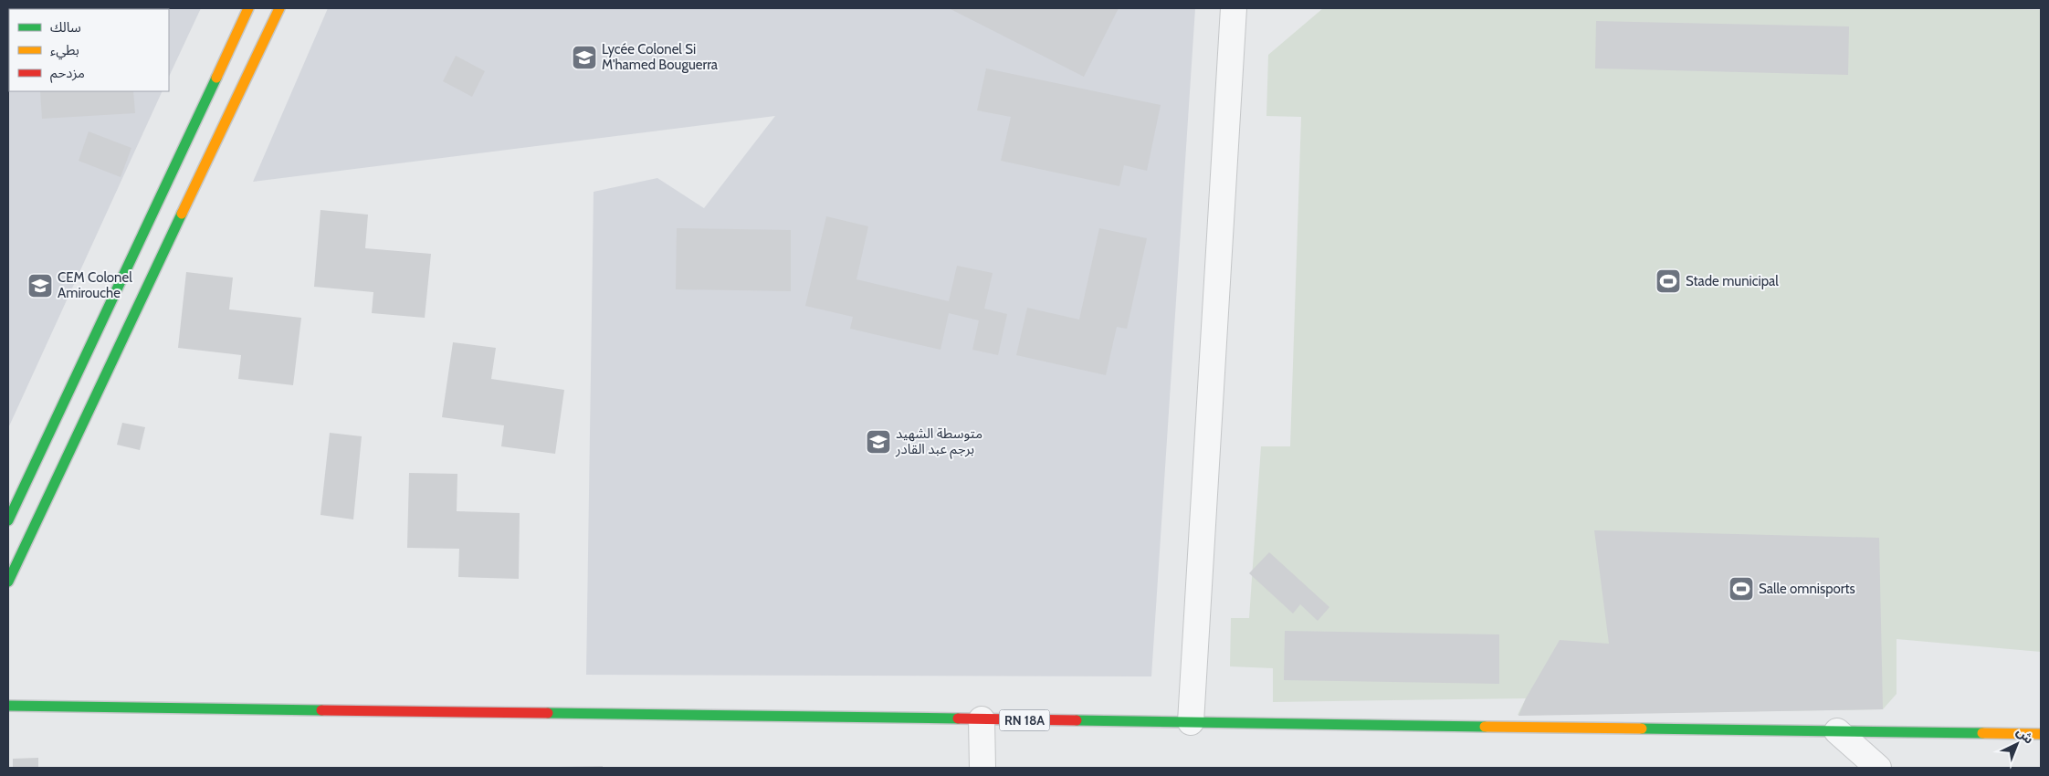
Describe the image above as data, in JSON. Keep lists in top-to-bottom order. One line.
{"streets":{"main road":["RN 18A"]},"places":{"school or university":["Lycée Colonel Si M'hamed Bouguerra","CEM Colonel Amirouche","متوسطة الشهيد برجم عبد القادر"],"sports":["Stade municipal","Salle omnisports"]},"legend":["سالك","بطيء","مزدحم"],"north":"top right"}
